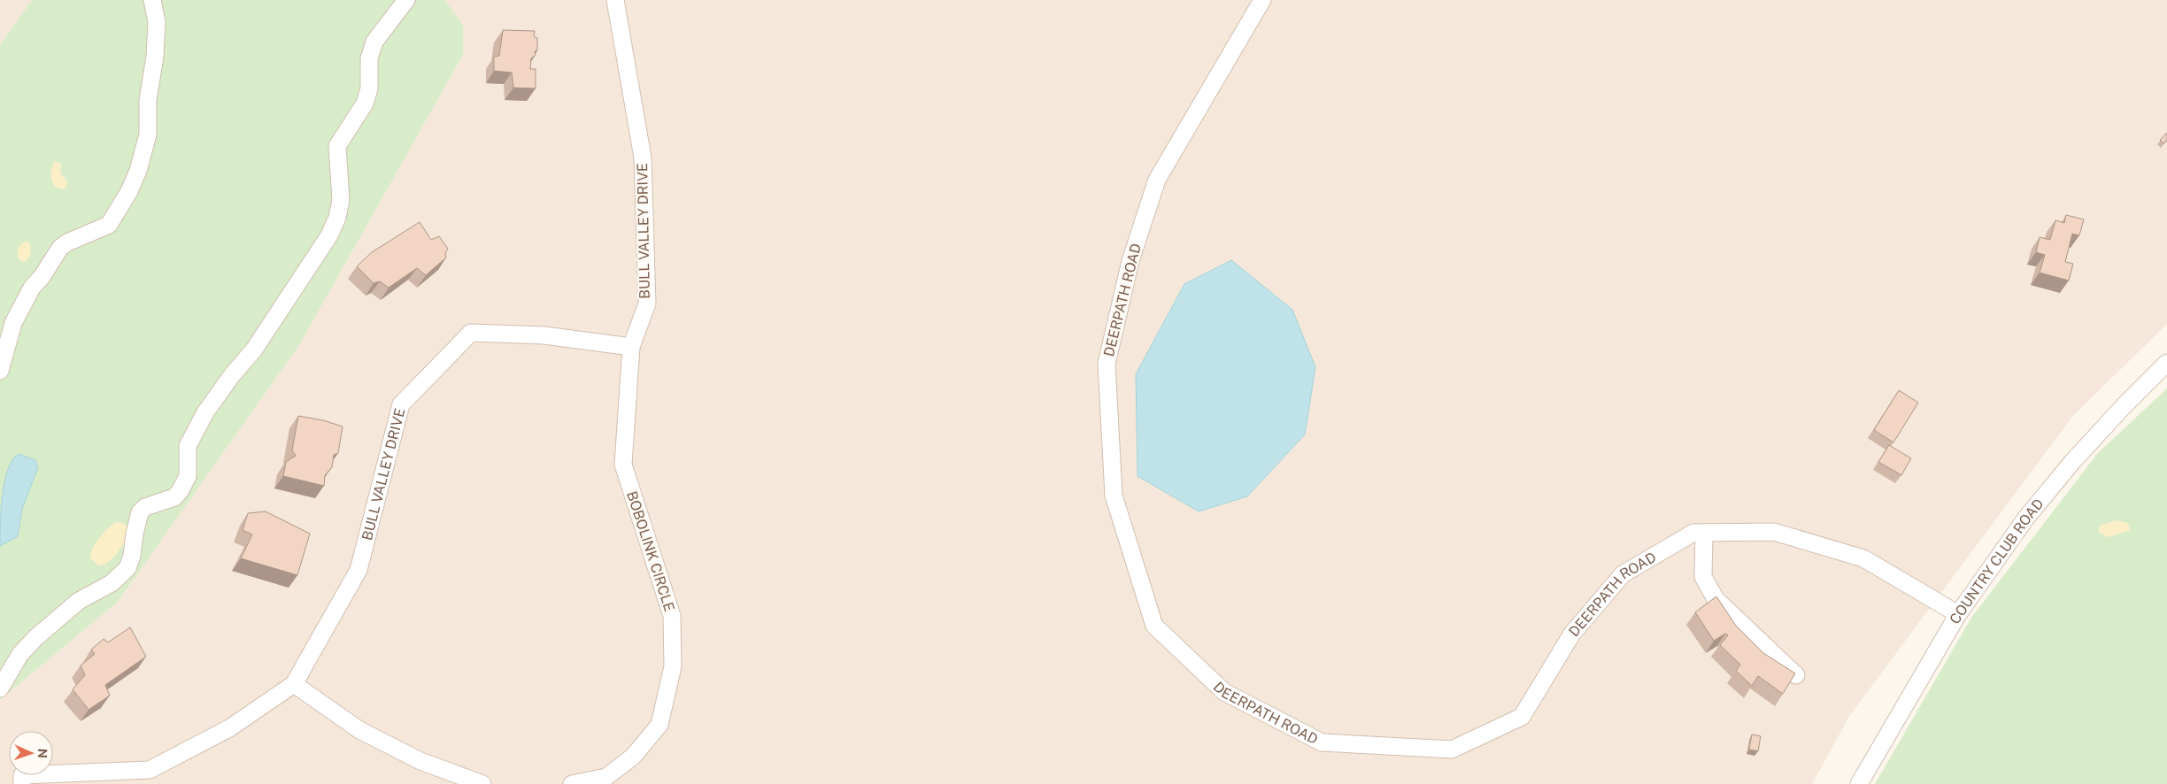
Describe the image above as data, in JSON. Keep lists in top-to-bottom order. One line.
{"streets":{"street":["BULL VALLEY DRIVE","DEERPATH ROAD","BOBOLINK CIRCLE","COUNTRY CLUB ROAD"]},"crossings":[["BULL VALLEY DRIVE","BOBOLINK CIRCLE"],["DEERPATH ROAD","COUNTRY CLUB ROAD"]],"north":"right"}
